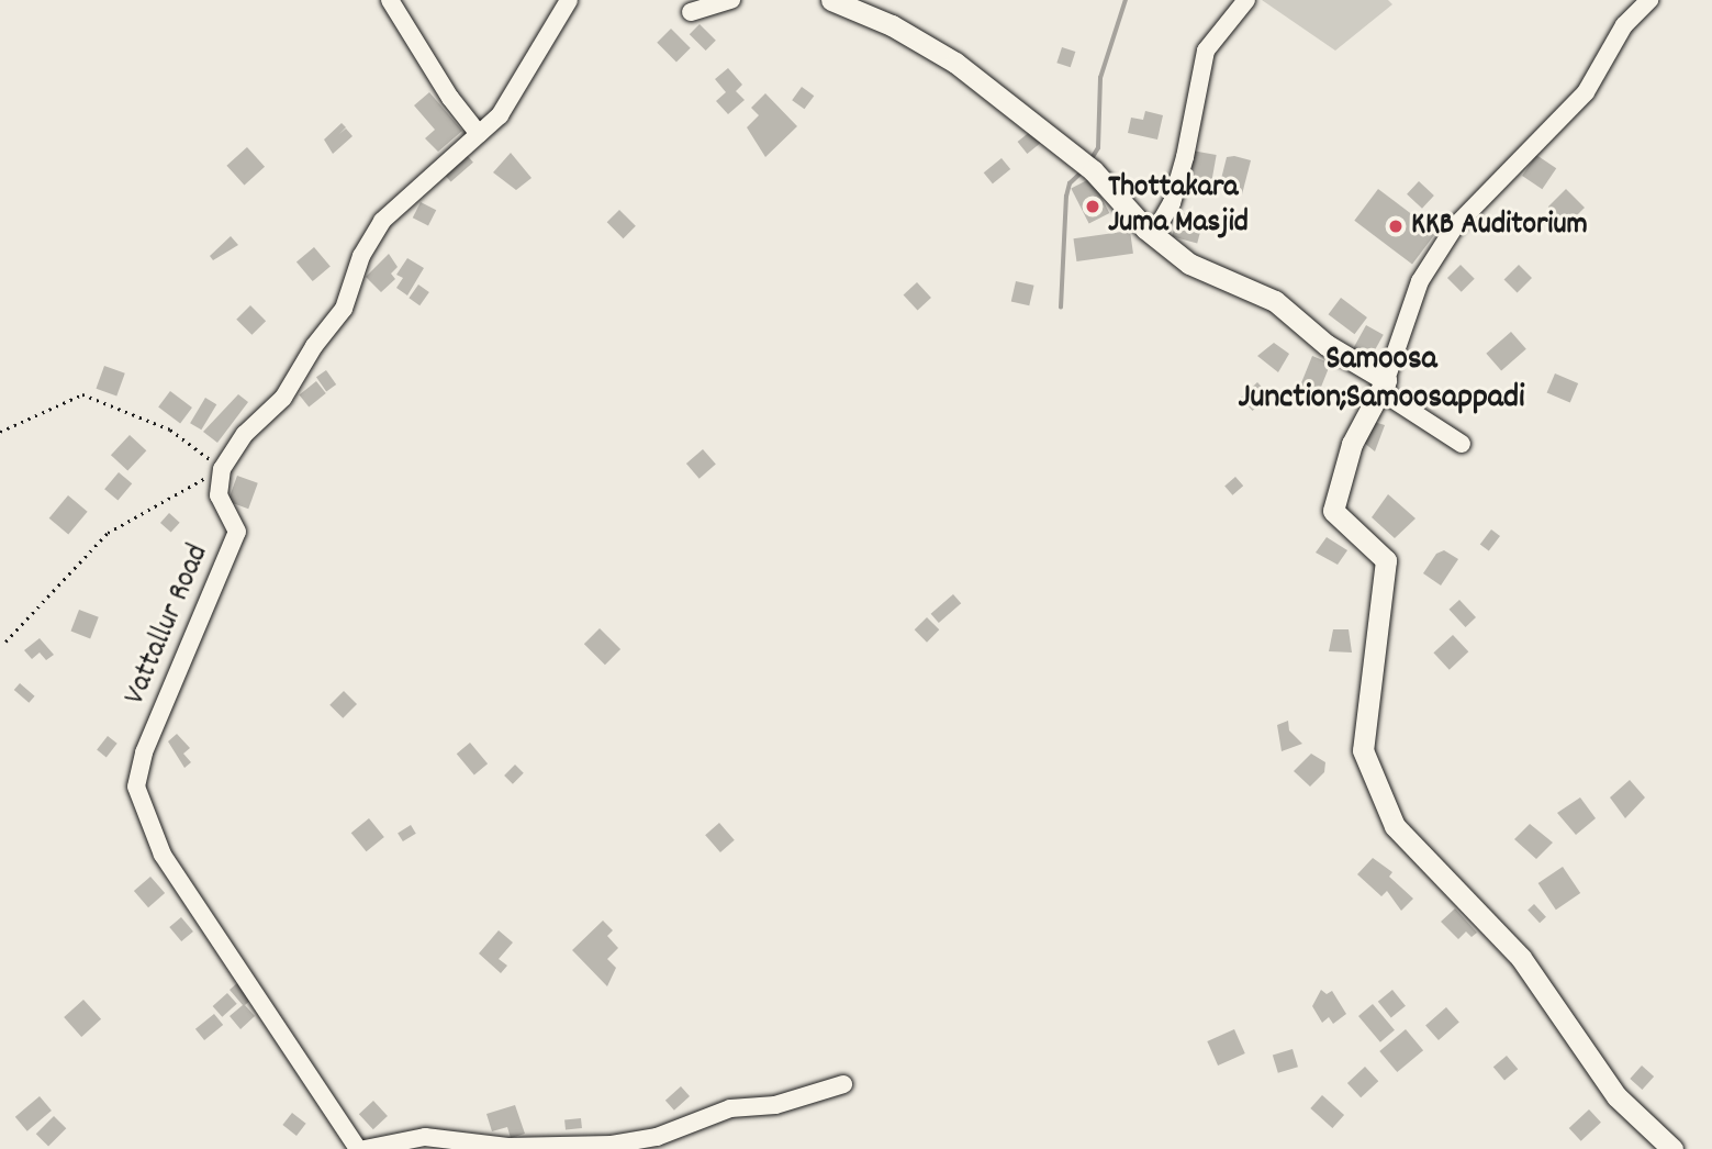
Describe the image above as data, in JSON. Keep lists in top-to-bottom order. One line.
{"streets":{"street":["Vattallur Road"]},"districts":["Samoosa Junction;Samoosappadi"],"places":["Thottakara Juma Masjid","KKB Auditorium"]}
